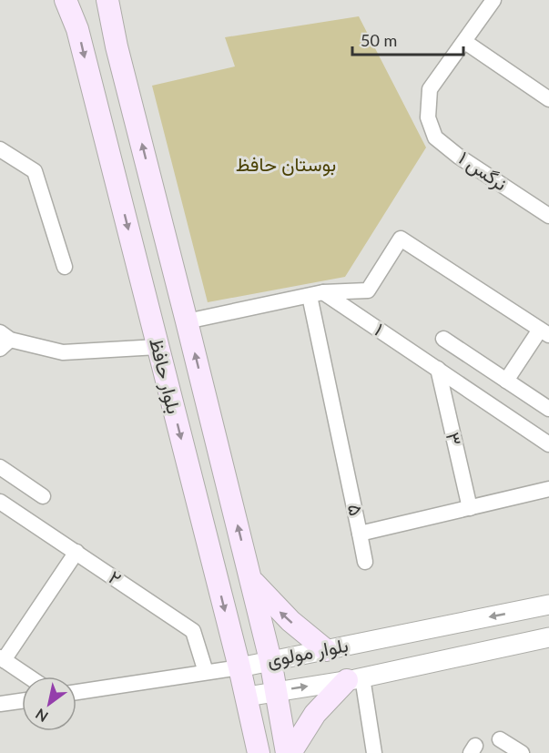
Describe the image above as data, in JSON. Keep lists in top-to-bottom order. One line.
{"streets":{"main road":["بلوار حافظ"],"street":["نرگس ۱","۱","۳","۵","۲","بلوار مولوی"]},"crossings":[["۱","۳"],["۱","۵"],["بلوار حافظ","بلوار مولوی"],["۳","۵"],["۲","بلوار مولوی"]],"parks":["بوستان حافظ"],"scale_bar":"50 m","north":"bottom left"}
